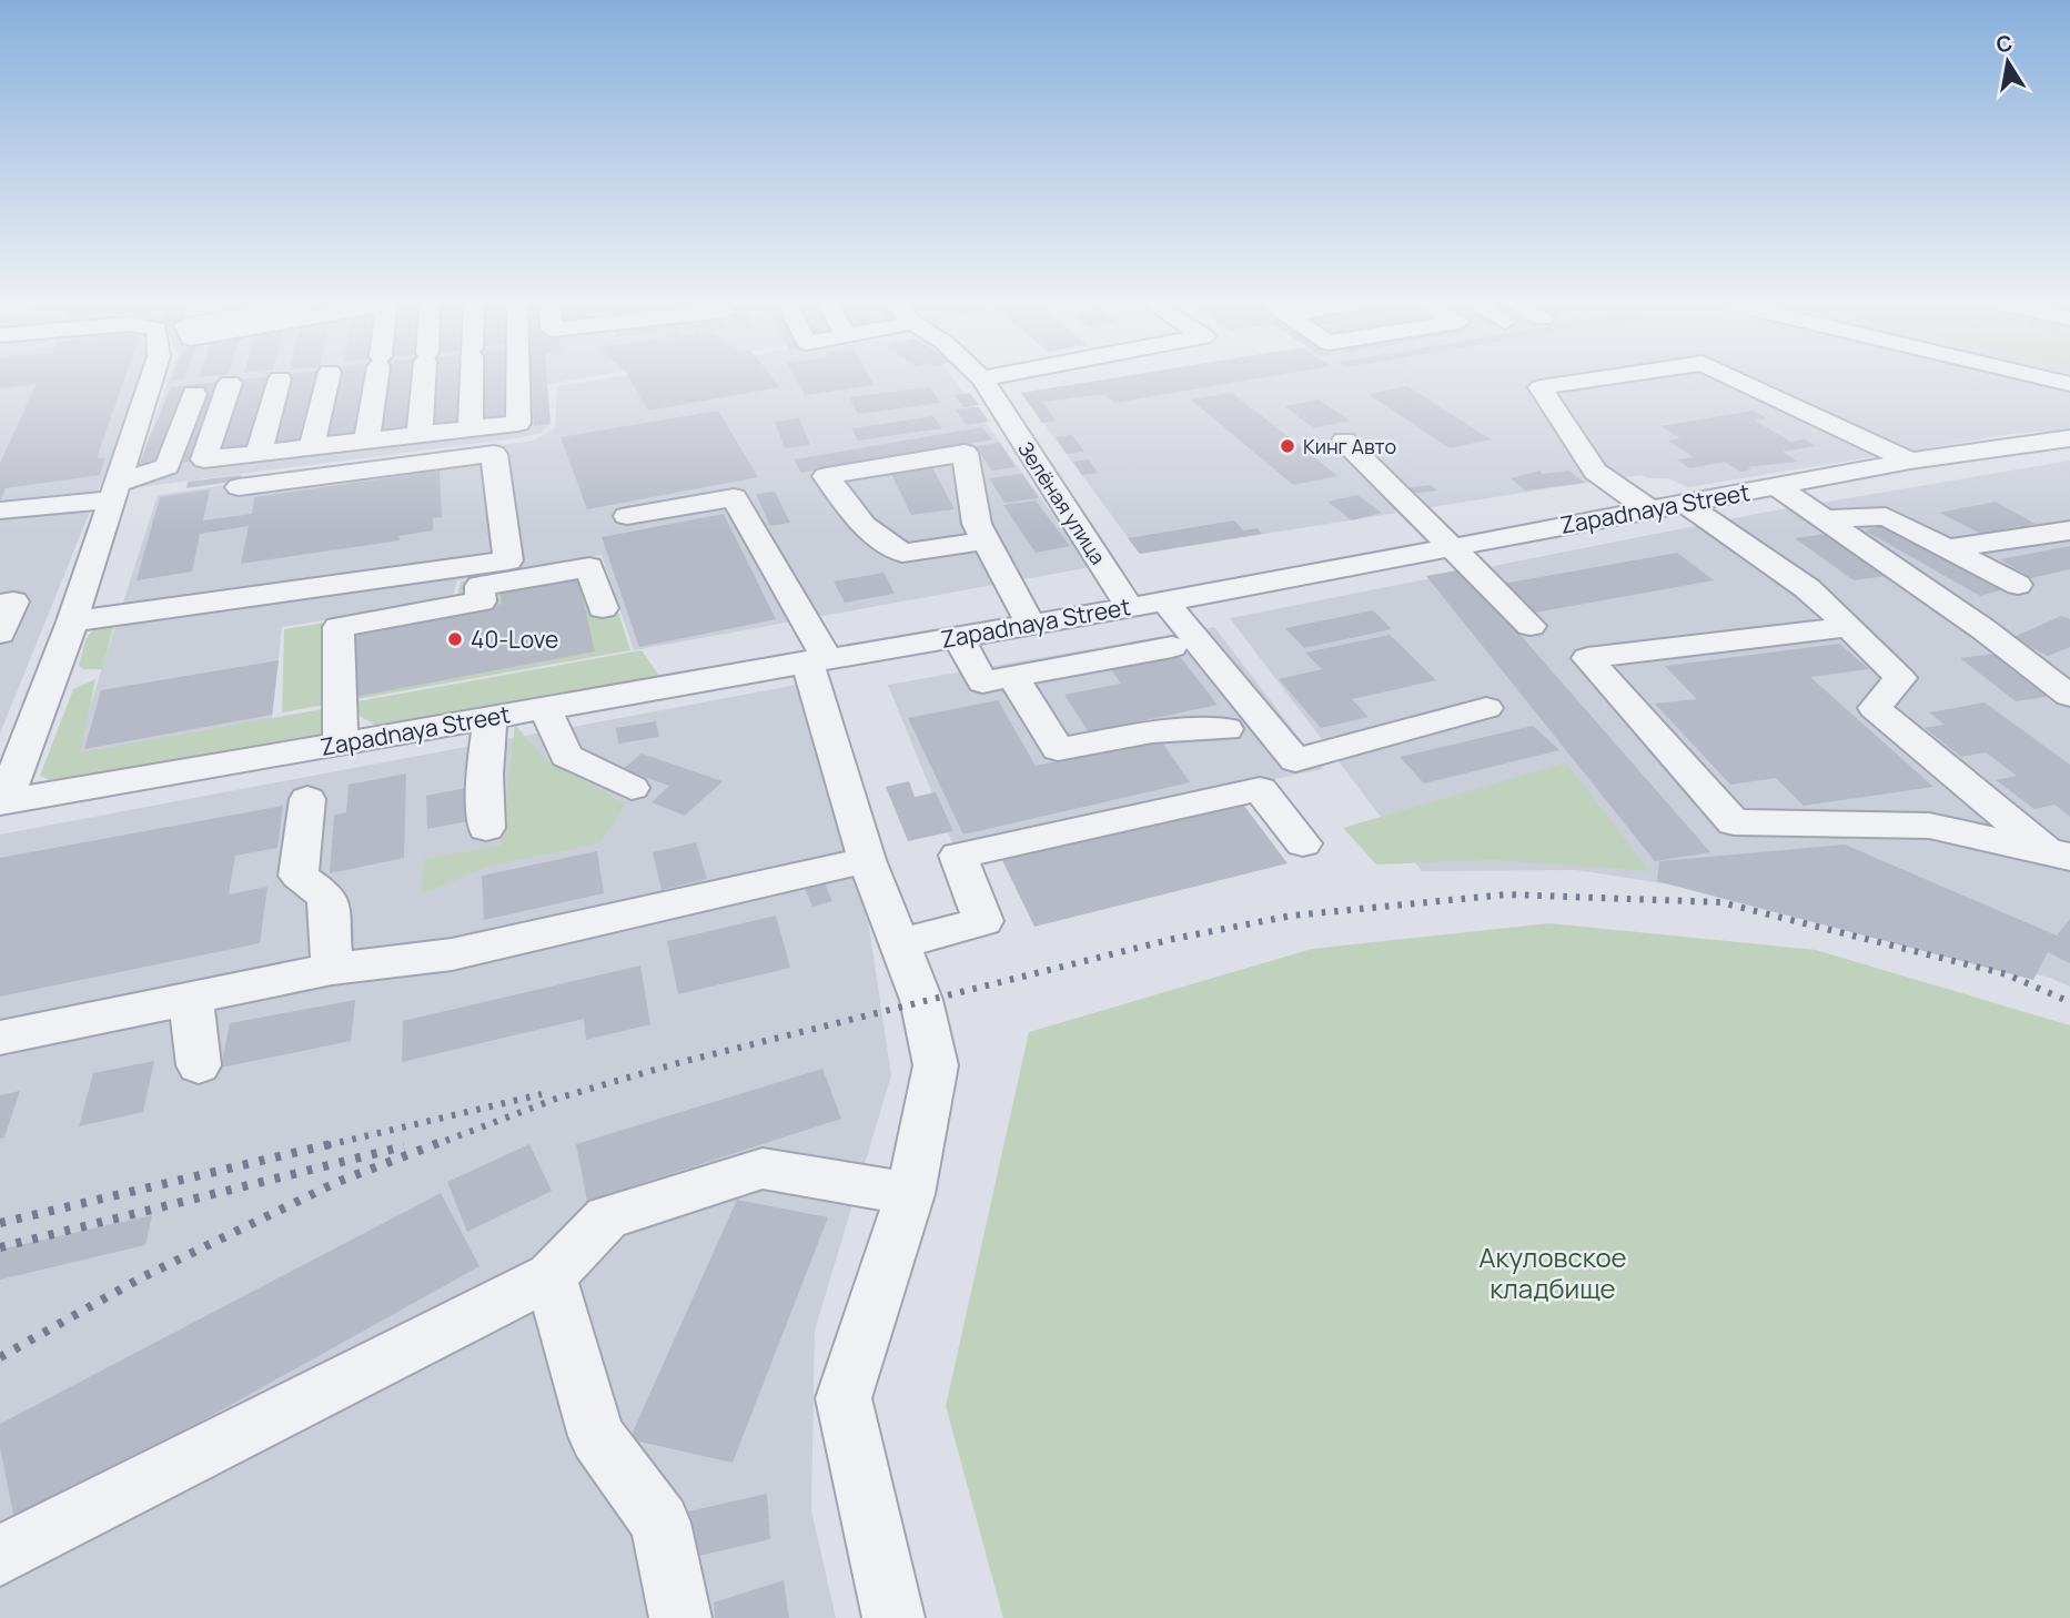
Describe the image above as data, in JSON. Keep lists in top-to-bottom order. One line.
{"streets":{"street":["Зелёная улица","Zapadnaya Street"]},"crossings":[["Зелёная улица","Zapadnaya Street"]],"parks":["Акуловское кладбище"],"places":["Кинг Авто","40-Love"],"north":"top"}
